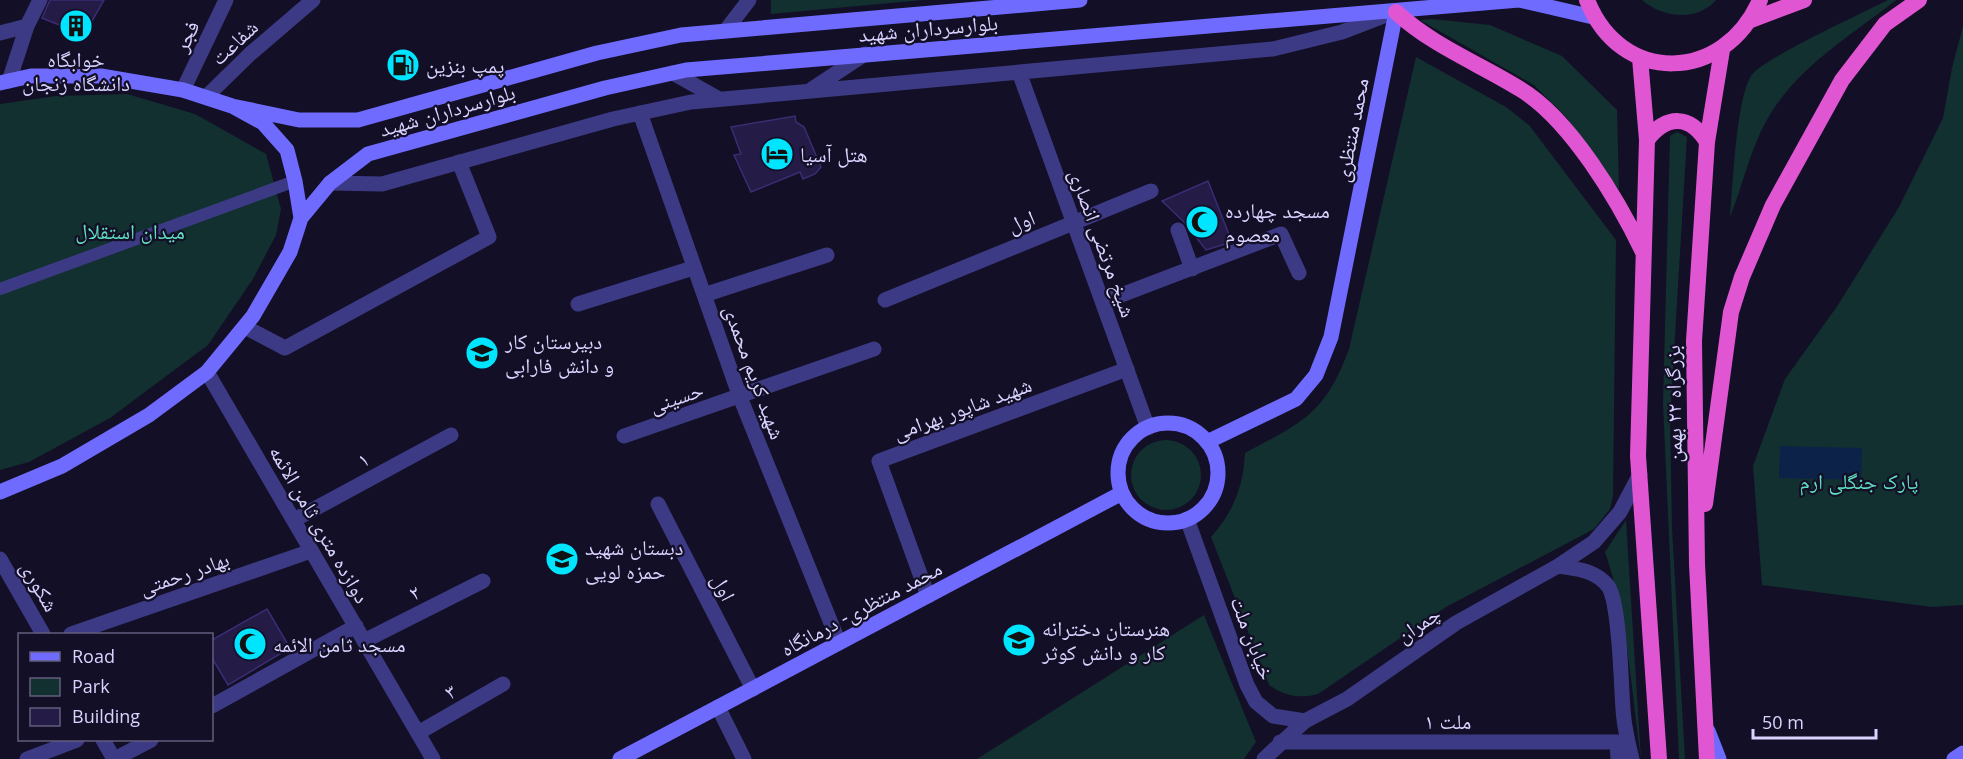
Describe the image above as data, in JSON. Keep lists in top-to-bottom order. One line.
{"streets":{"highway":["بزرگراه ۲۲ بهمن"],"main road":["بلوارسرداران شهید","محمد منتظری","محمد منتظری- درمانگاه"],"street":["فجر","شفاعت","اول","شیخ مرتضی انصاری","شهید کریم محمدی","حسینی","شهید شاپور بهرامی","۱","دوازده متری ثامن الائمه","بهادر رحمتی","شکوری","۲","چمران","خیابان ملت","۳","ملت ۱"]},"crossings":[["بلوارسرداران شهید","محمد منتظری"],["محمد منتظری","شیخ مرتضی انصاری"],["محمد منتظری","محمد منتظری- درمانگاه"],["محمد منتظری","خیابان ملت"],["اول","شیخ مرتضی انصاری"],["اول","محمد منتظری- درمانگاه"],["شیخ مرتضی انصاری","شهید شاپور بهرامی"],["شیخ مرتضی انصاری","محمد منتظری- درمانگاه"],["شیخ مرتضی انصاری","خیابان ملت"],["شهید کریم محمدی","حسینی"],["شهید کریم محمدی","محمد منتظری- درمانگاه"],["بزرگراه ۲۲ بهمن","چمران"],["شهید شاپور بهرامی","محمد منتظری- درمانگاه"],["۱","دوازده متری ثامن الائمه"],["دوازده متری ثامن الائمه","بهادر رحمتی"],["دوازده متری ثامن الائمه","۲"],["دوازده متری ثامن الائمه","۳"],["محمد منتظری- درمانگاه","خیابان ملت"],["چمران","خیابان ملت"]],"parks":["میدان استقلال","پارک جنگلی ارم"],"places":{"building":["خوابگاه دانشگاه زنجان"],"fuel station":["پمپ بنزین"],"hotel":["هتل آسیا"],"mosque":["مسجد چهارده معصوم","مسجد ثامن الائمه"],"school or university":["دبیرستان کار و دانش فارابی","دبستان شهید حمزه لویی","هنرستان دخترانه کار و دانش کوثر"]},"legend":["Road","Park","Building"],"scale_bar":"50 m"}
